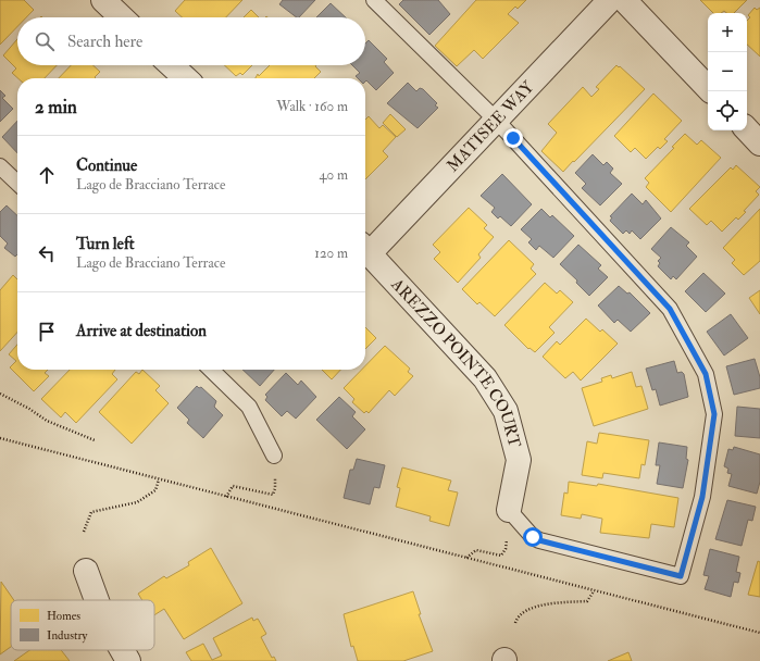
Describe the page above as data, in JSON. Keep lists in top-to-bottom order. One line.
{"streets":{"street":["MATISEE WAY","AREZZO POINTE COURT"]},"legend":["Homes","Industry"],"page":{"map_buttons":["+","−"],"search":"Search here","heading":["2 min","Walk · 160 m"],"list":[["Continue","Lago de Bracciano Terrace","40 m"],["Turn left","Lago de Bracciano Terrace","120 m"],"Arrive at destination"]}}
